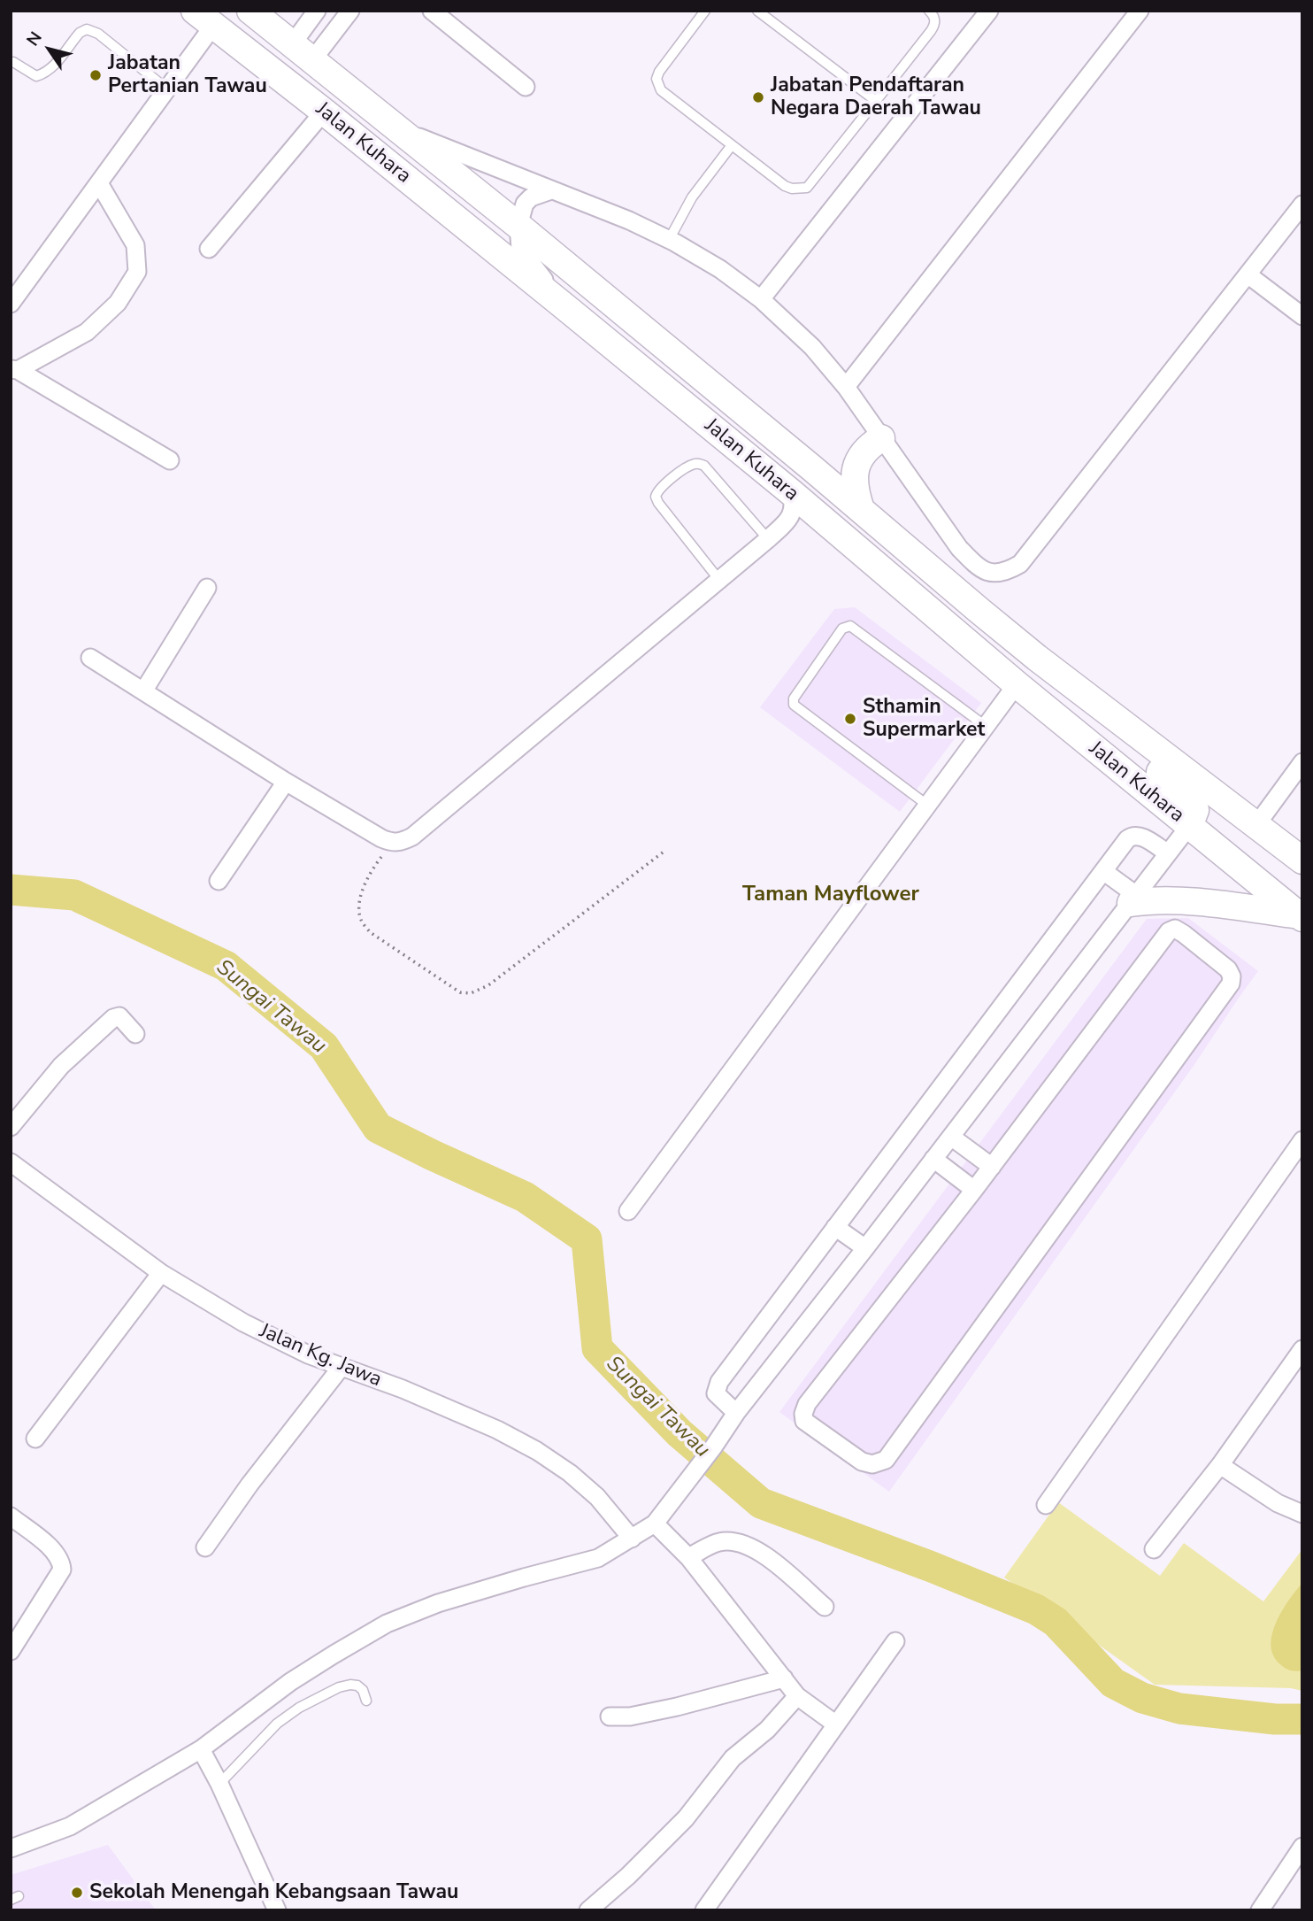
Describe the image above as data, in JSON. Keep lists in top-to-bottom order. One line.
{"streets":{"main road":["Jalan Kuhara"],"street":["Jalan Kg. Jawa"]},"districts":["Taman Mayflower"],"water":["Sungai Tawau"],"places":["Jabatan Pertanian Tawau","Jabatan Pendaftaran Negara Daerah Tawau","Sthamin Supermarket","Sekolah Menengah Kebangsaan Tawau"],"north":"top left"}
